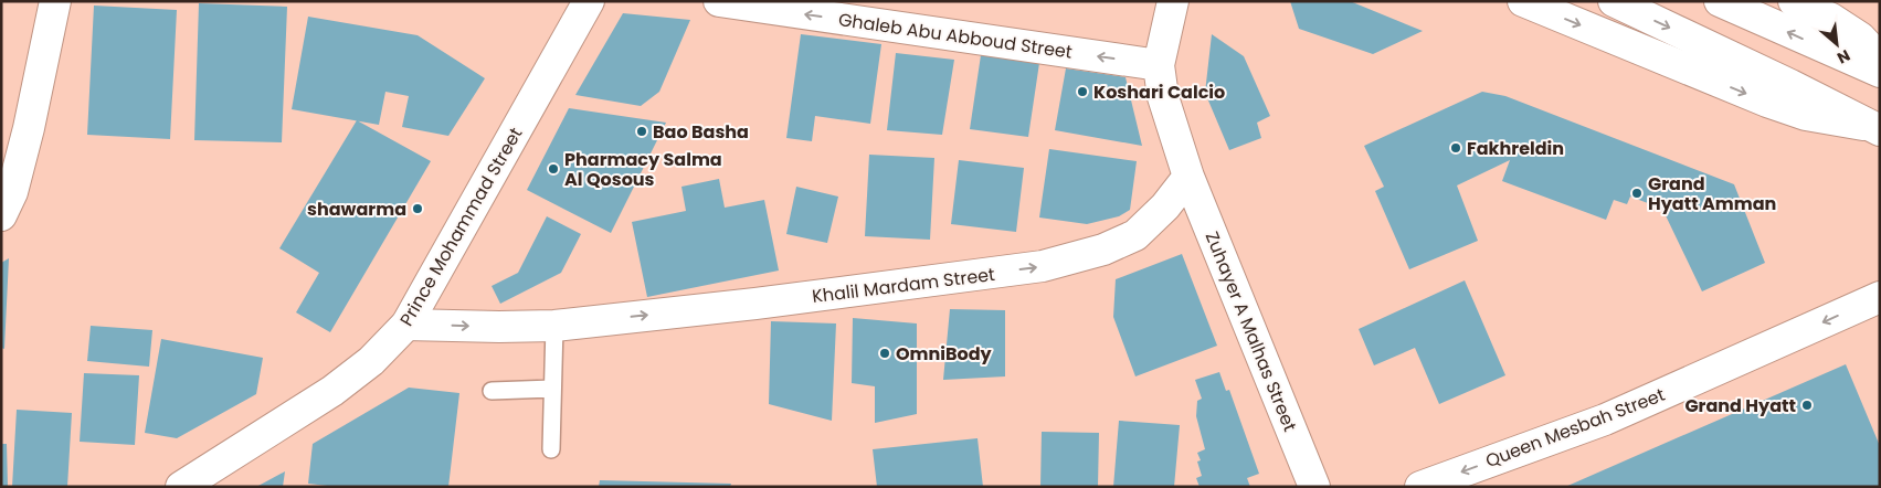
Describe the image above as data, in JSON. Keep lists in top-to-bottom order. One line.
{"streets":{"street":["Ghaleb Abu Abboud Street","Prince Mohammad Street","Khalil Mardam Street","Zuhayer A Malhas Street","Queen Mesbah Street"]},"crossings":[["Prince Mohammad Street","Khalil Mardam Street"],["Khalil Mardam Street","Zuhayer A Malhas Street"]],"one_way":["Ghaleb Abu Abboud Street","Khalil Mardam Street","Queen Mesbah Street"],"places":["Koshari Calcio","Bao Basha","Fakhreldin","Pharmacy Salma Al Qosous","Grand Hyatt Amman","shawarma","OmniBody","Grand Hyatt"],"north":"bottom right"}
